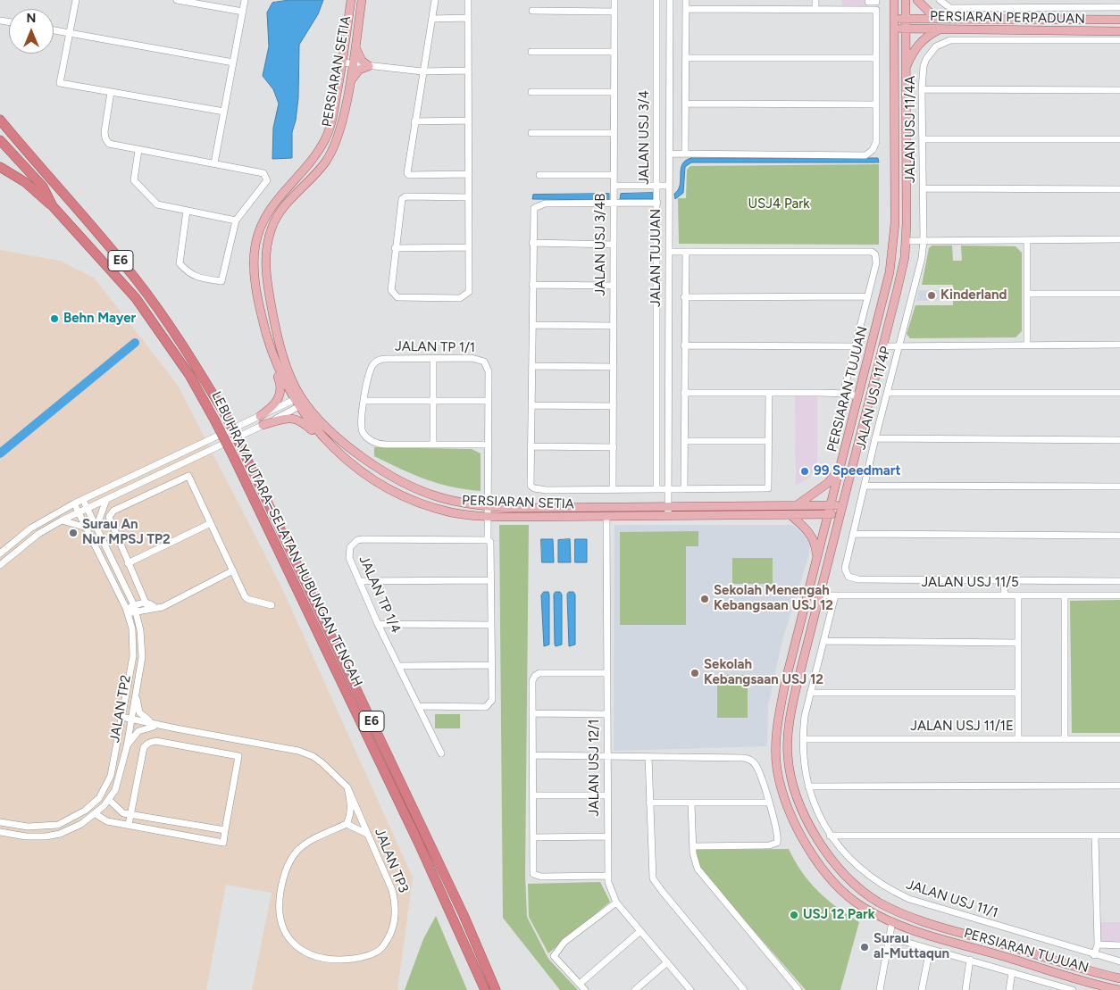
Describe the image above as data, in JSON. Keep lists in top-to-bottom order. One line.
{"streets":{"highway":["E6","LEBUHRAYA UTARA–SELATAN HUBUNGAN TENGAH"],"main road":["PERSIARAN PERPADUAN","PERSIARAN SETIA","PERSIARAN TUJUAN"],"street":["JALAN USJ 11/4A","JALAN USJ 3/4","JALAN USJ 3/4B","JALAN TUJUAN","JALAN TP 1/1","JALAN USJ 11/4P","JALAN USJ 11/5","JALAN TP 1/4","JALAN TP2","JALAN USJ 11/1E","JALAN USJ 12/1","JALAN TP3","JALAN USJ 11/1"]},"crossings":[["PERSIARAN PERPADUAN","PERSIARAN TUJUAN"],["PERSIARAN SETIA","JALAN TUJUAN"],["PERSIARAN SETIA","JALAN TP 1/1"],["PERSIARAN SETIA","PERSIARAN TUJUAN"],["PERSIARAN SETIA","JALAN USJ 12/1"],["JALAN USJ 11/4A","JALAN USJ 11/4P"],["PERSIARAN TUJUAN","JALAN USJ 11/5"],["JALAN USJ 11/5","JALAN USJ 11/1"],["JALAN TP2","JALAN TP3"],["JALAN USJ 11/1E","JALAN USJ 11/1"]],"parks":["USJ4 Park"],"places":["Kinderland","Behn Mayer","99 Speedmart","Surau An Nur MPSJ TP2","Sekolah Menengah Kebangsaan USJ 12","Sekolah Kebangsaan USJ 12","USJ 12 Park","Surau al-Muttaqun"],"north":"top"}
